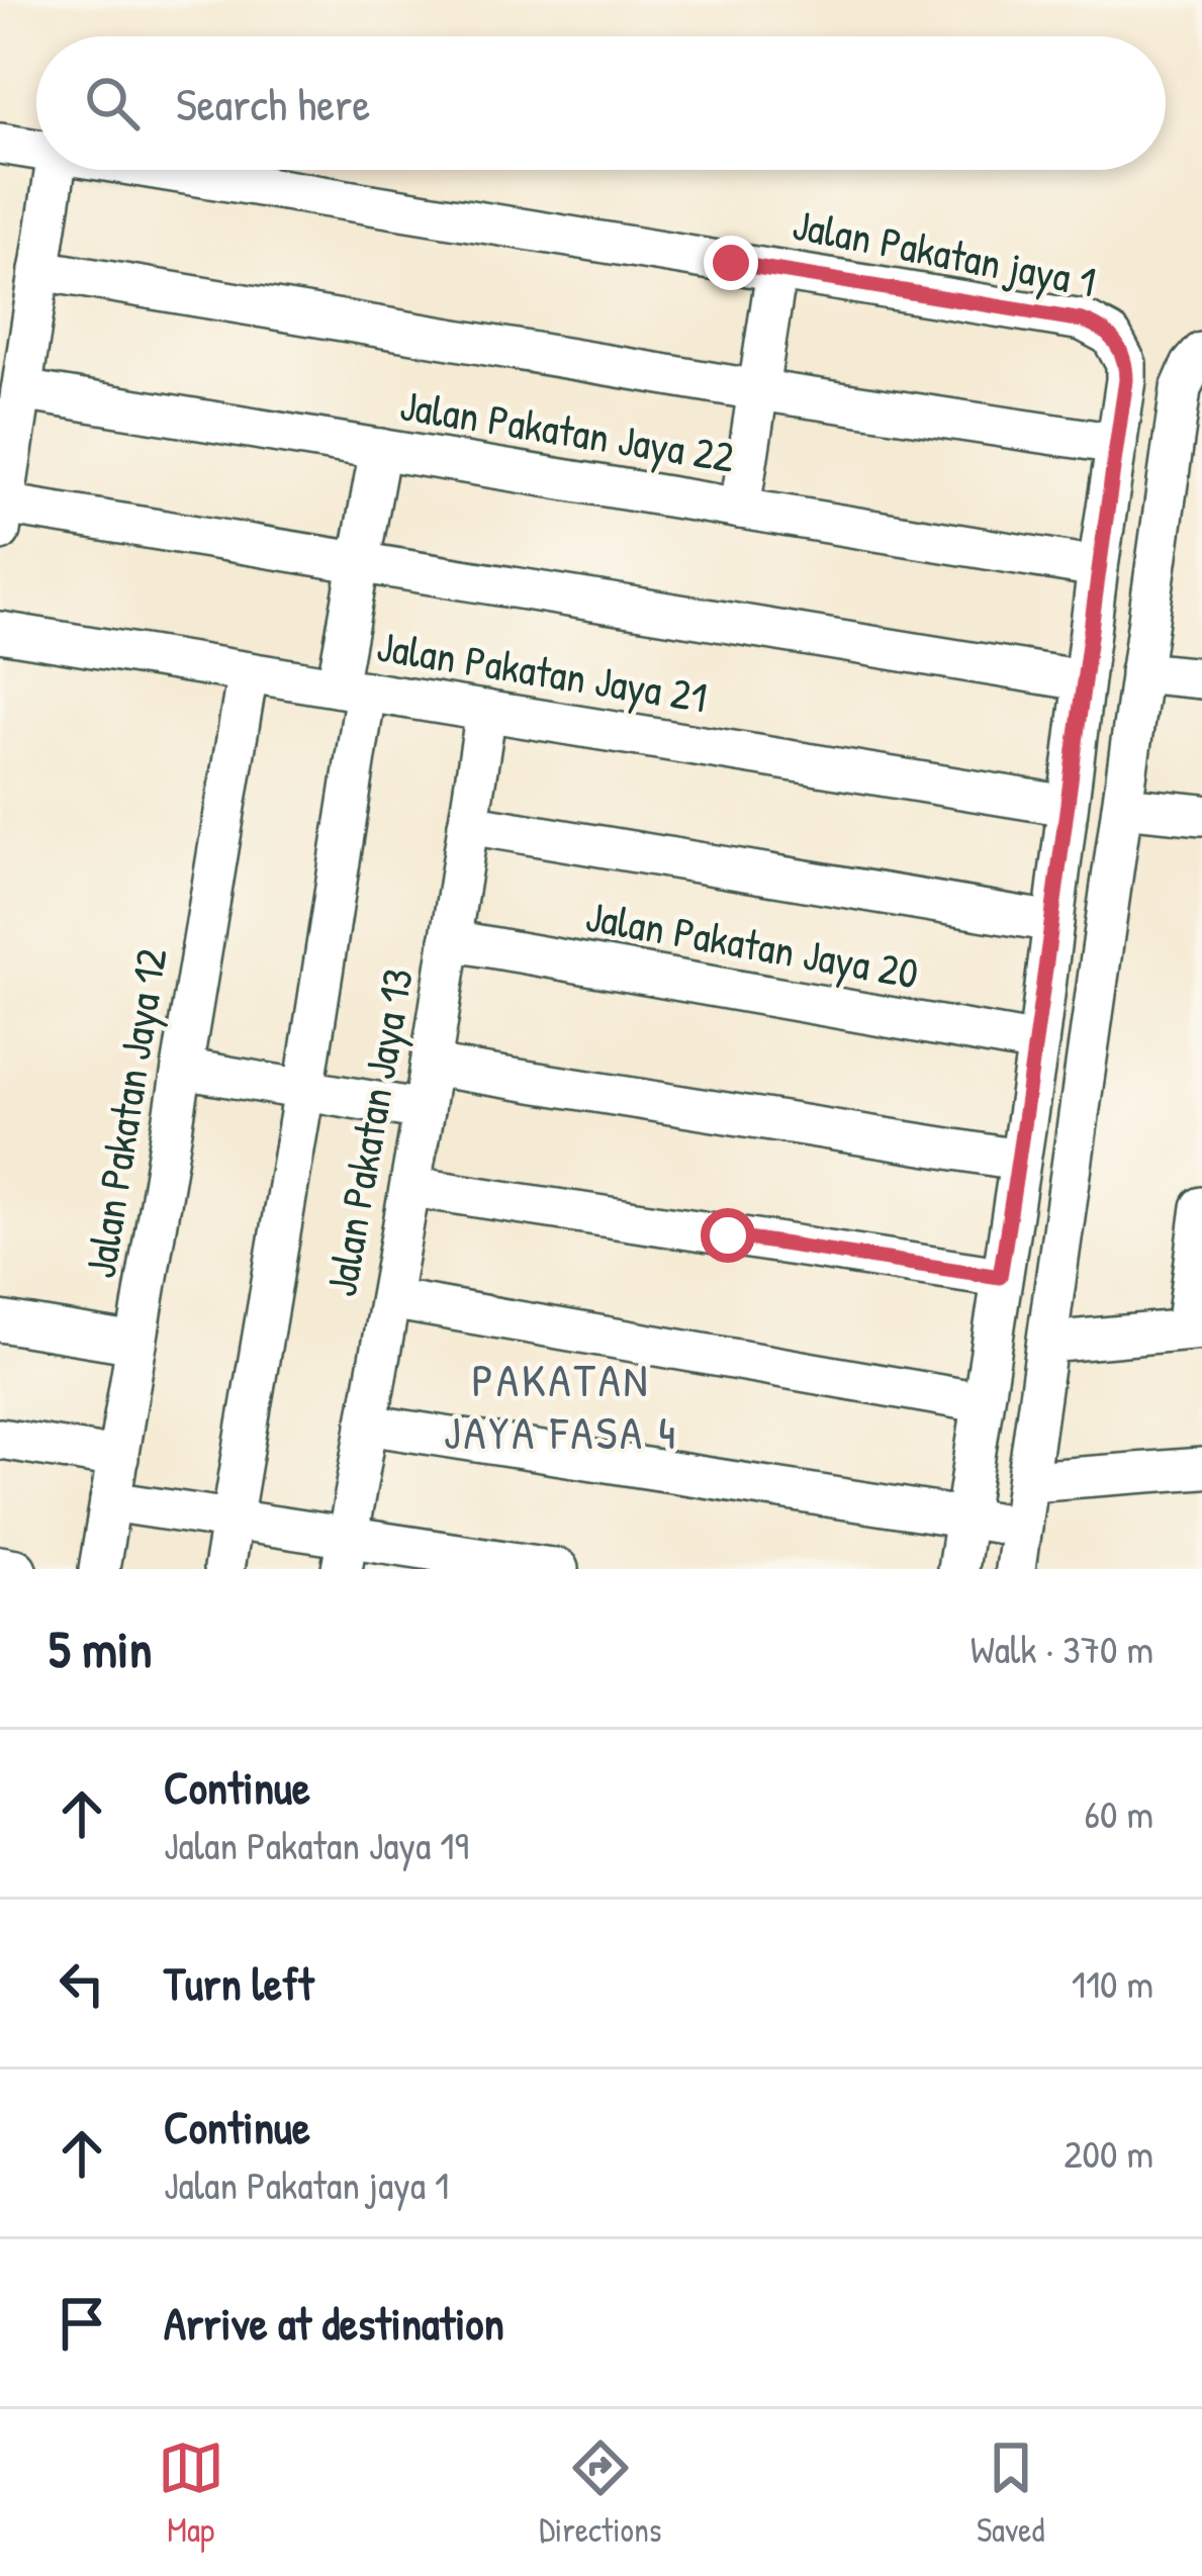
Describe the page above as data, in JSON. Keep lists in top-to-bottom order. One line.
{"streets":{"street":["Jalan Pakatan jaya 1","Jalan Pakatan Jaya 22","Jalan Pakatan Jaya 21","Jalan Pakatan Jaya 20","Jalan Pakatan Jaya 12","Jalan Pakatan Jaya 13"]},"crossings":[["Jalan Pakatan jaya 1","Jalan Pakatan Jaya 22"],["Jalan Pakatan jaya 1","Jalan Pakatan Jaya 21"],["Jalan Pakatan jaya 1","Jalan Pakatan Jaya 20"],["Jalan Pakatan Jaya 21","Jalan Pakatan Jaya 12"],["Jalan Pakatan Jaya 21","Jalan Pakatan Jaya 13"],["Jalan Pakatan Jaya 20","Jalan Pakatan Jaya 13"]],"districts":["PAKATAN JAYA FASA 4"],"page":{"search":"Search here","heading":["5 min","Walk · 370 m"],"list":[["Continue","Jalan Pakatan Jaya 19","60 m"],["Turn left","110 m"],["Continue","Jalan Pakatan jaya 1","200 m"],"Arrive at destination"],"nav":["Map","Directions","Saved"]}}
